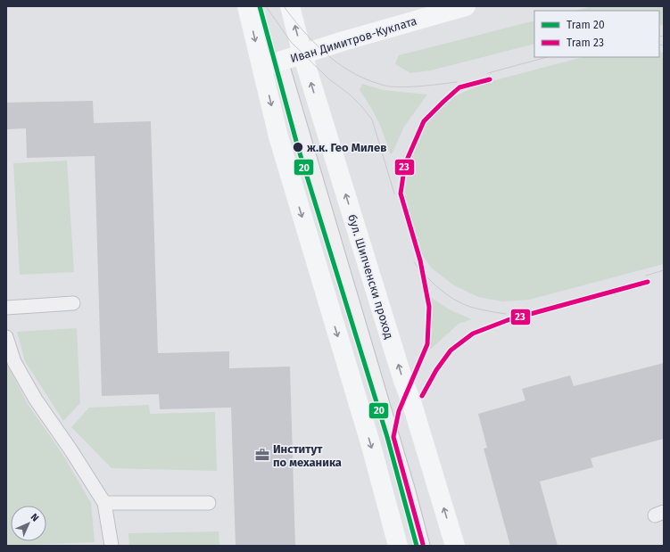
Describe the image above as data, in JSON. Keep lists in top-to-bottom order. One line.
{"streets":{"main road":["Иван Димитров-Куклата","бул. Шипченски проход"]},"crossings":[["Иван Димитров-Куклата","бул. Шипченски проход"]],"places":{"other":["ж.к. Гео Милев"],"office":["Институт по механика"]},"lines":["tram line 20","tram line 23"],"legend":["Tram 20","Tram 23"],"north":"top right"}
